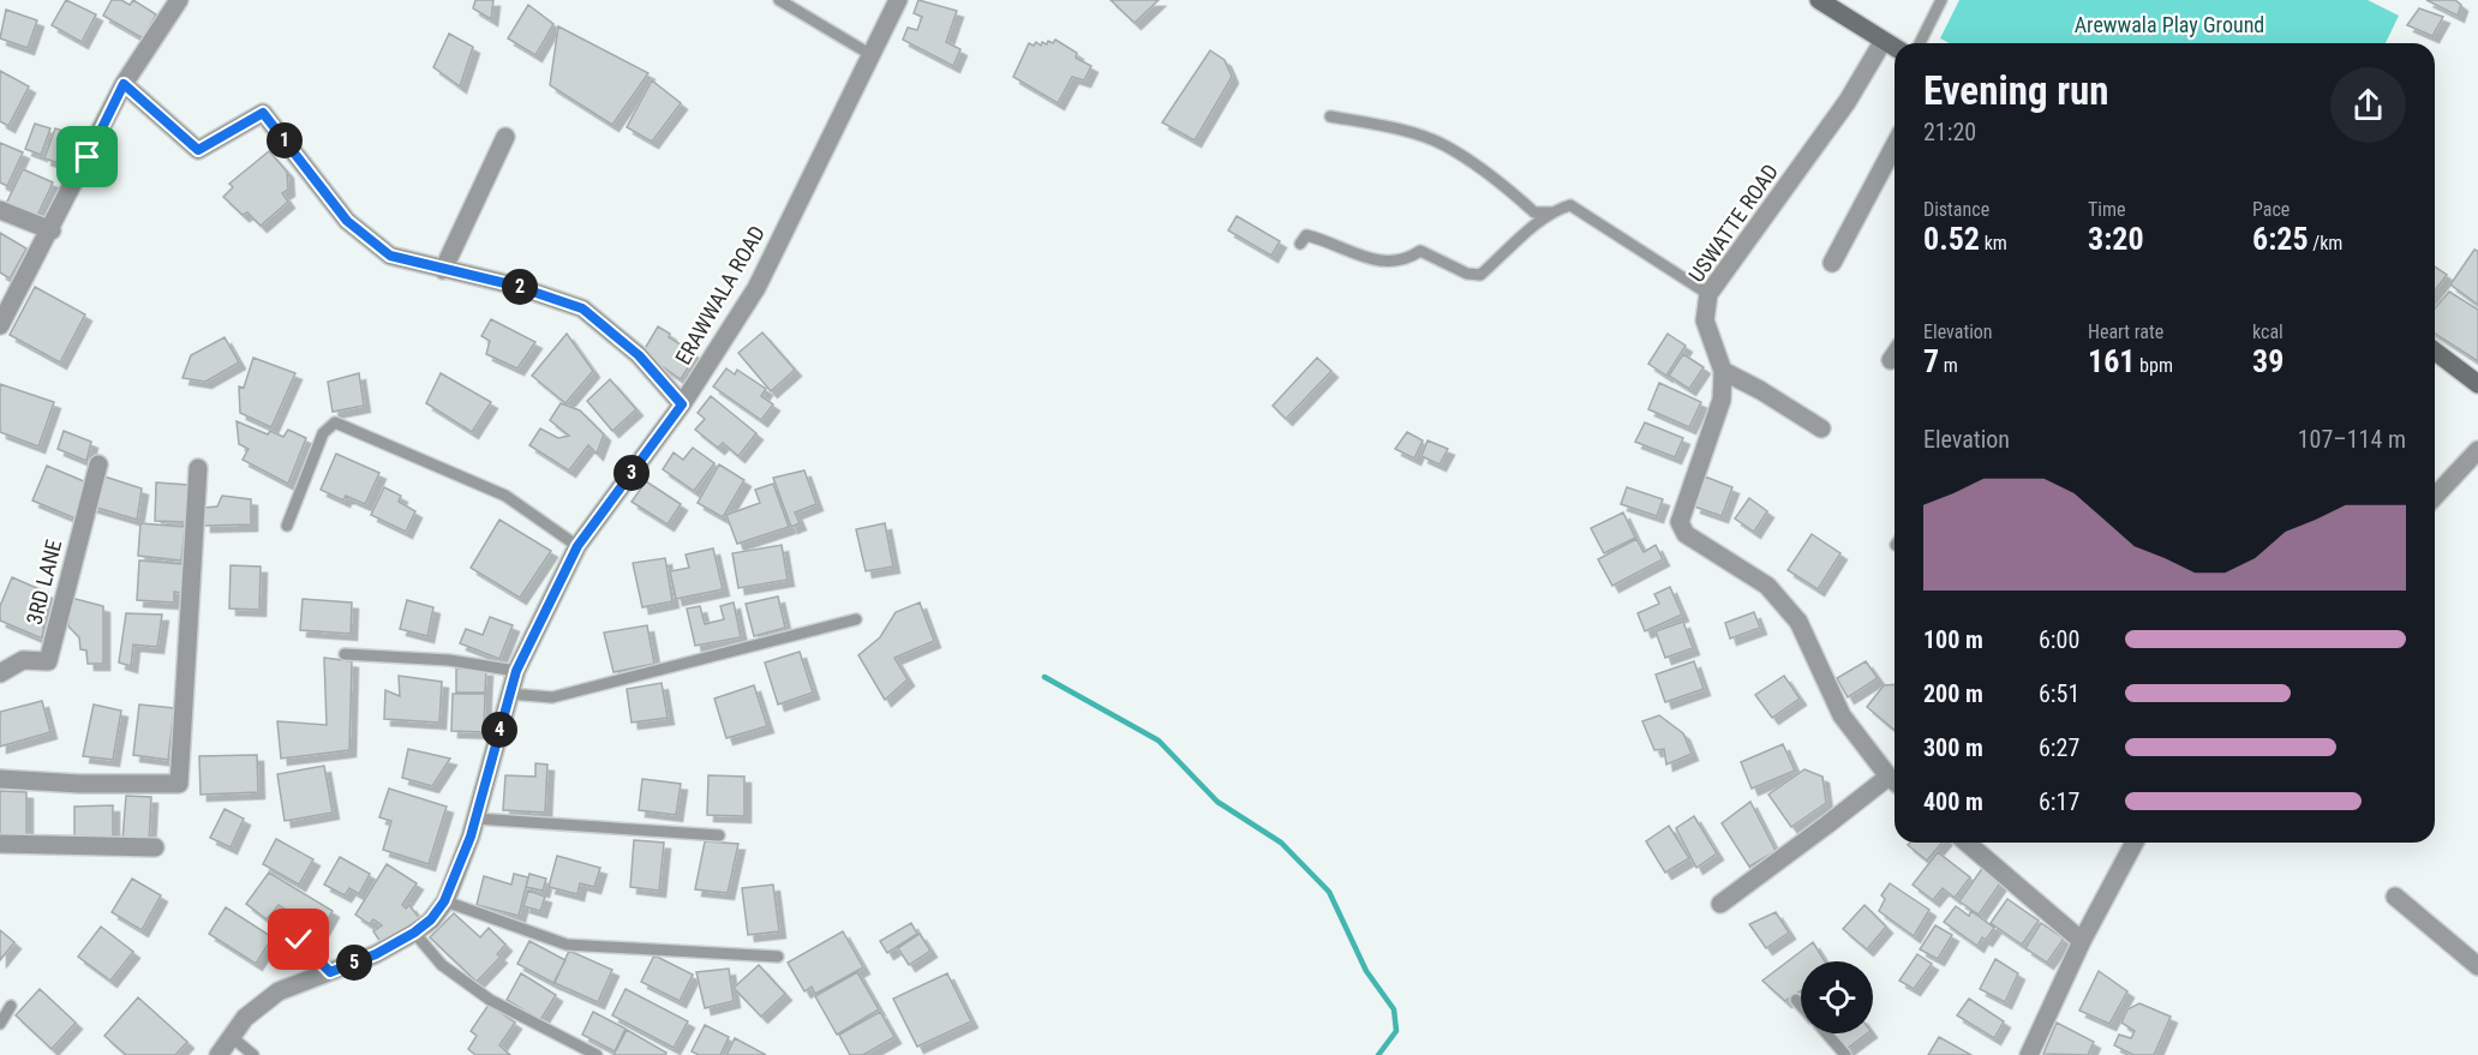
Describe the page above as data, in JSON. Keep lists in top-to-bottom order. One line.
{"streets":{"street":["USWATTE ROAD","ERAWWALA ROAD","3RD LANE"]},"parks":["Arewwala Play Ground"],"page":{"heading":["Evening run","21:20"],"pins":["1","2","3","4","5"],"stats":[["Distance","0.52 km"],["Time","3:20"],["Pace","6:25 /km"],["Elevation","7 m"],["Heart rate","161 bpm"],["kcal","39"]],"chart":["Elevation","107–114 m"],"list":[{"name":"100 m","note":"6:00"},{"name":"200 m","note":"6:51"},{"name":"300 m","note":"6:27"},{"name":"400 m","note":"6:17"}]}}
